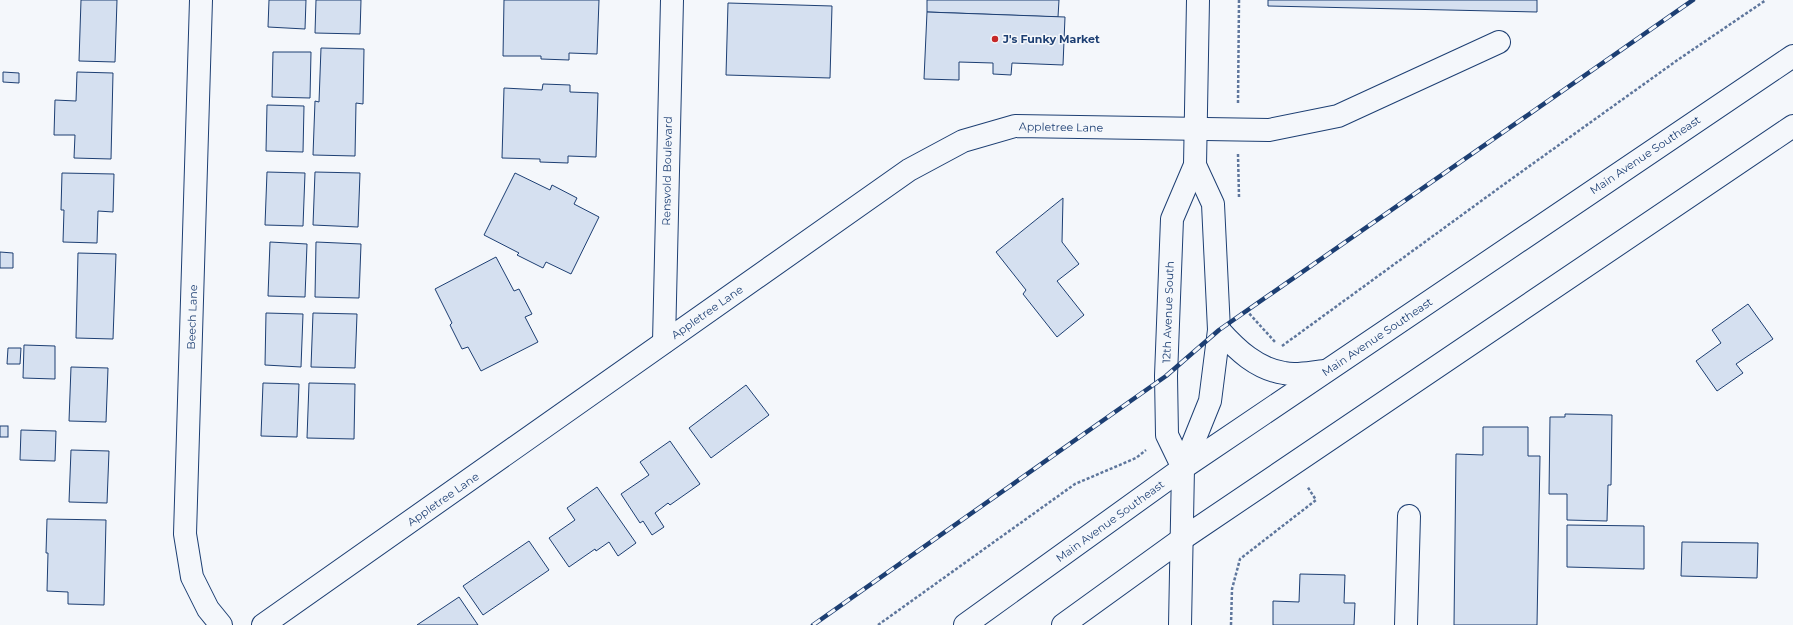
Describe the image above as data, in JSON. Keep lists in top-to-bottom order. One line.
{"streets":{"street":["Appletree Lane","Main Avenue Southeast","Rensvold Boulevard","12th Avenue South","Beech Lane"]},"crossings":[["Appletree Lane","Rensvold Boulevard"],["Appletree Lane","12th Avenue South"],["Main Avenue Southeast","12th Avenue South"]],"places":["J's Funky Market"]}
